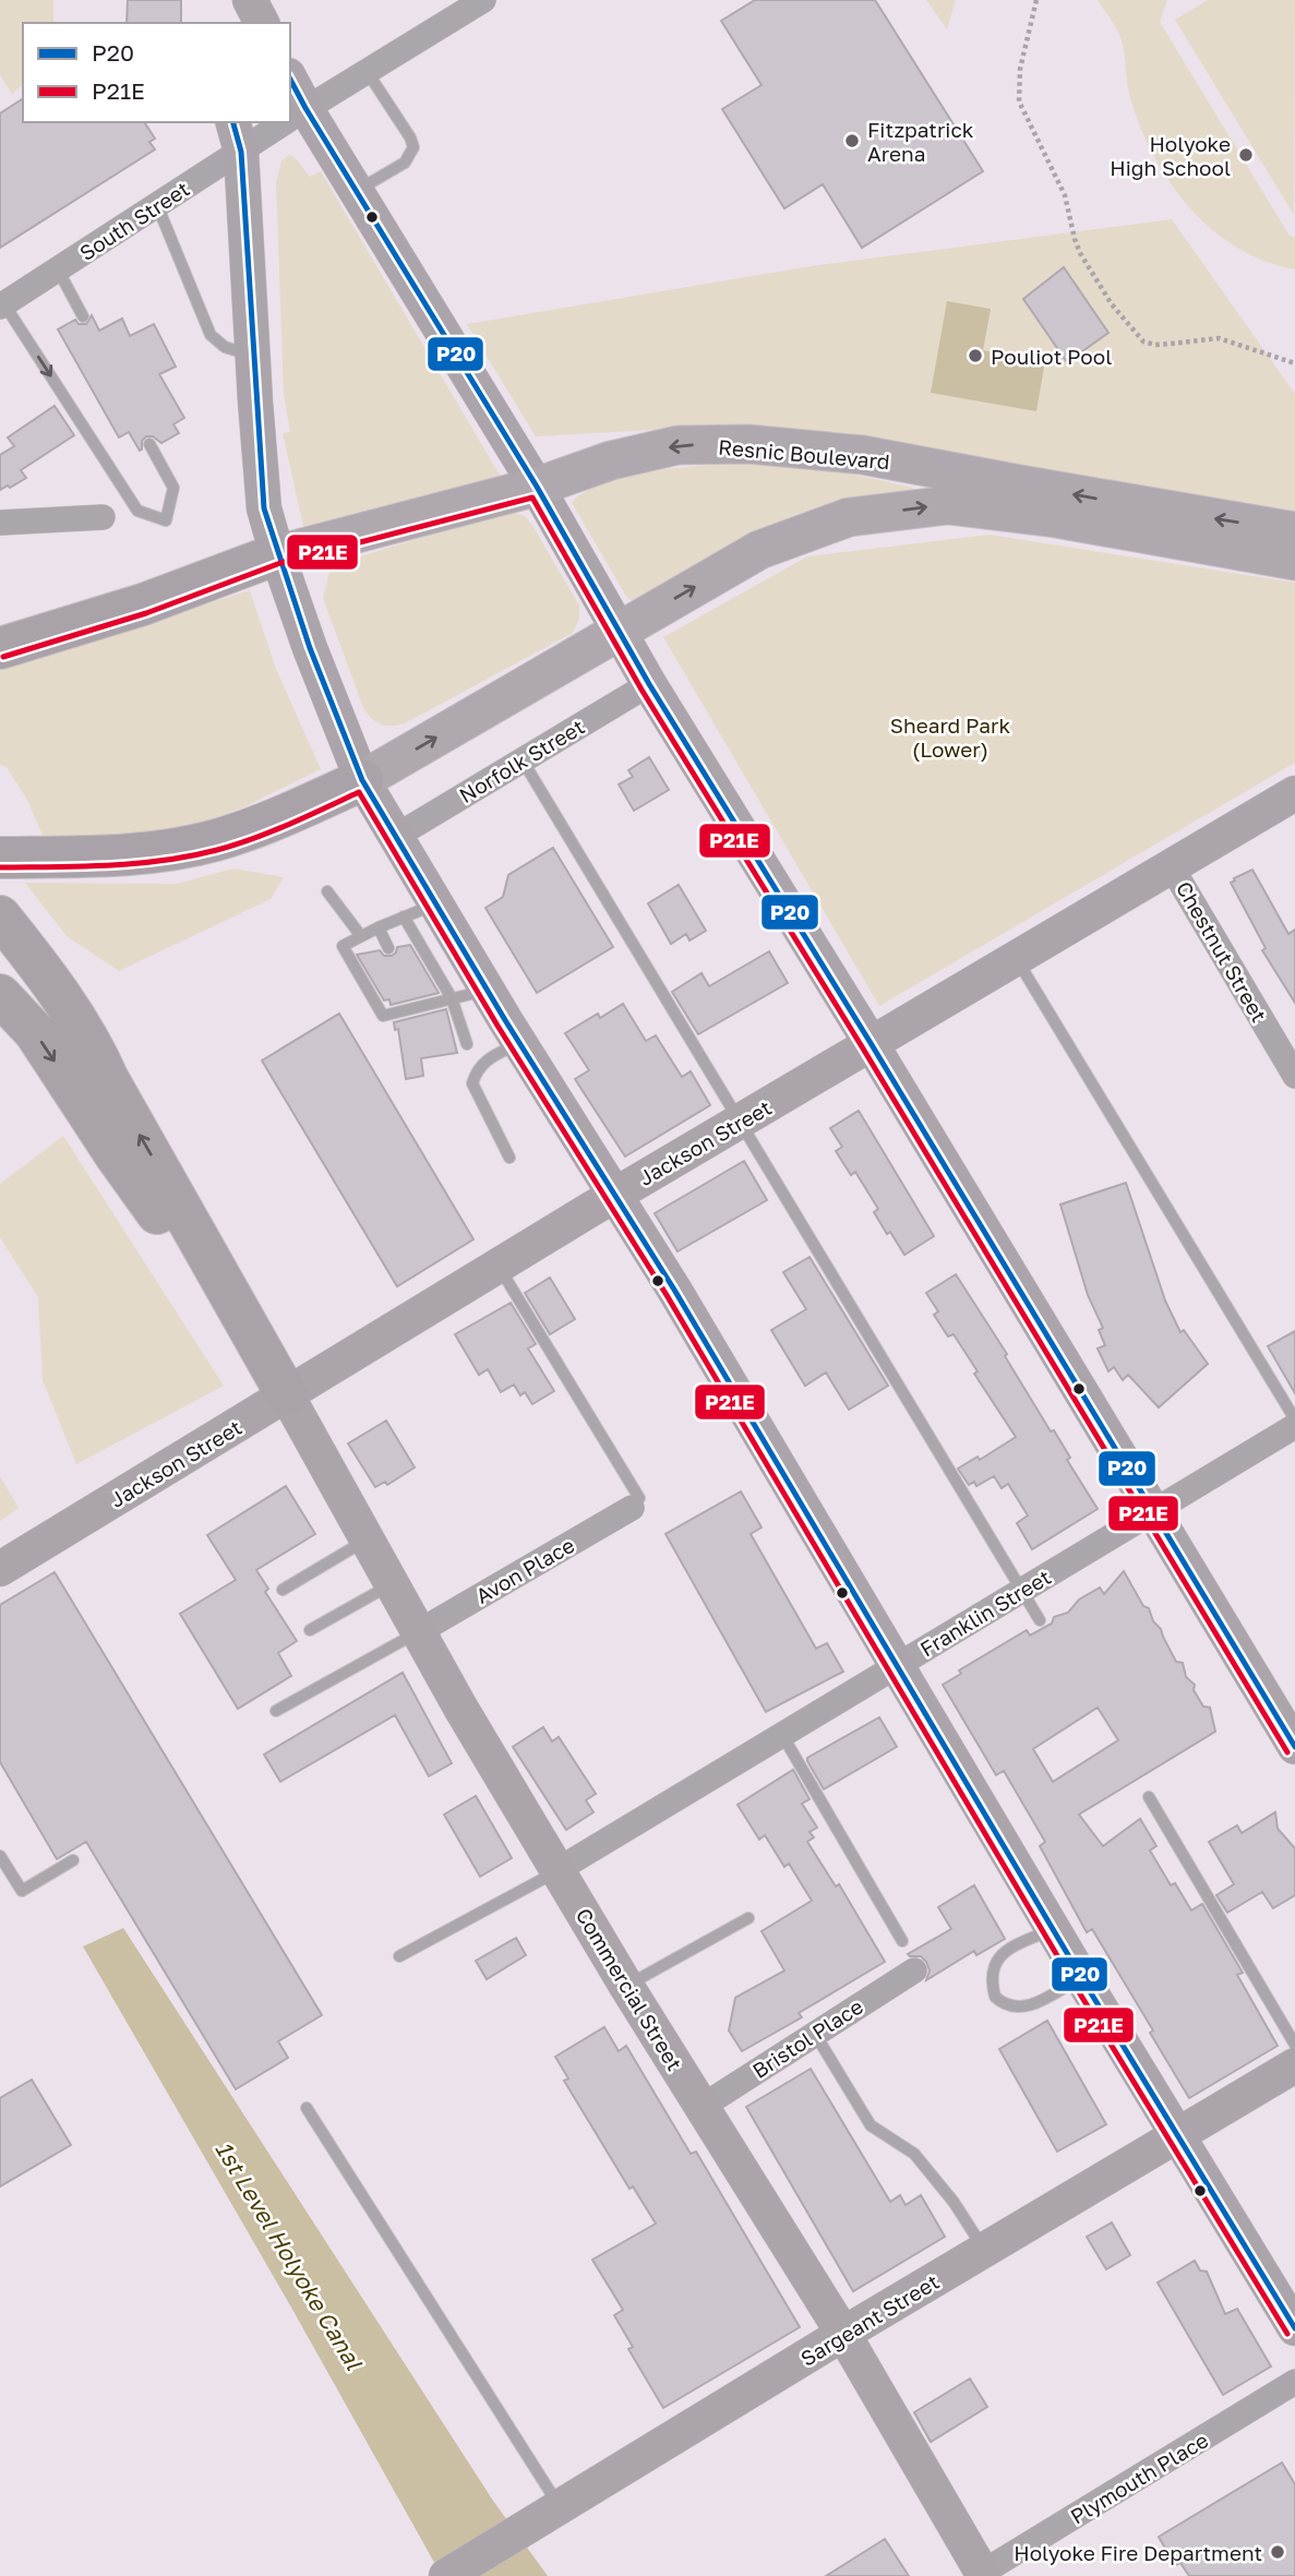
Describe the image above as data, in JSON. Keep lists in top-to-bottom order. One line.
{"streets":{"main road":["Resnic Boulevard","Jackson Street","Commercial Street","Sargeant Street"],"street":["South Street","Norfolk Street","Chestnut Street","Avon Place","Franklin Street","Bristol Place","Plymouth Place"]},"crossings":[["Chestnut Street","Jackson Street"],["Jackson Street","Commercial Street"],["Avon Place","Commercial Street"],["Franklin Street","Commercial Street"],["Commercial Street","Bristol Place"],["Commercial Street","Sargeant Street"],["Commercial Street","Plymouth Place"]],"water":["1st Level Holyoke Canal"],"parks":["Sheard Park (Lower)"],"places":["Fitzpatrick Arena","Holyoke High School","Pouliot Pool","Holyoke Fire Department"],"lines":["transit line P20","transit line P21E"],"legend":["P20","P21E"]}
